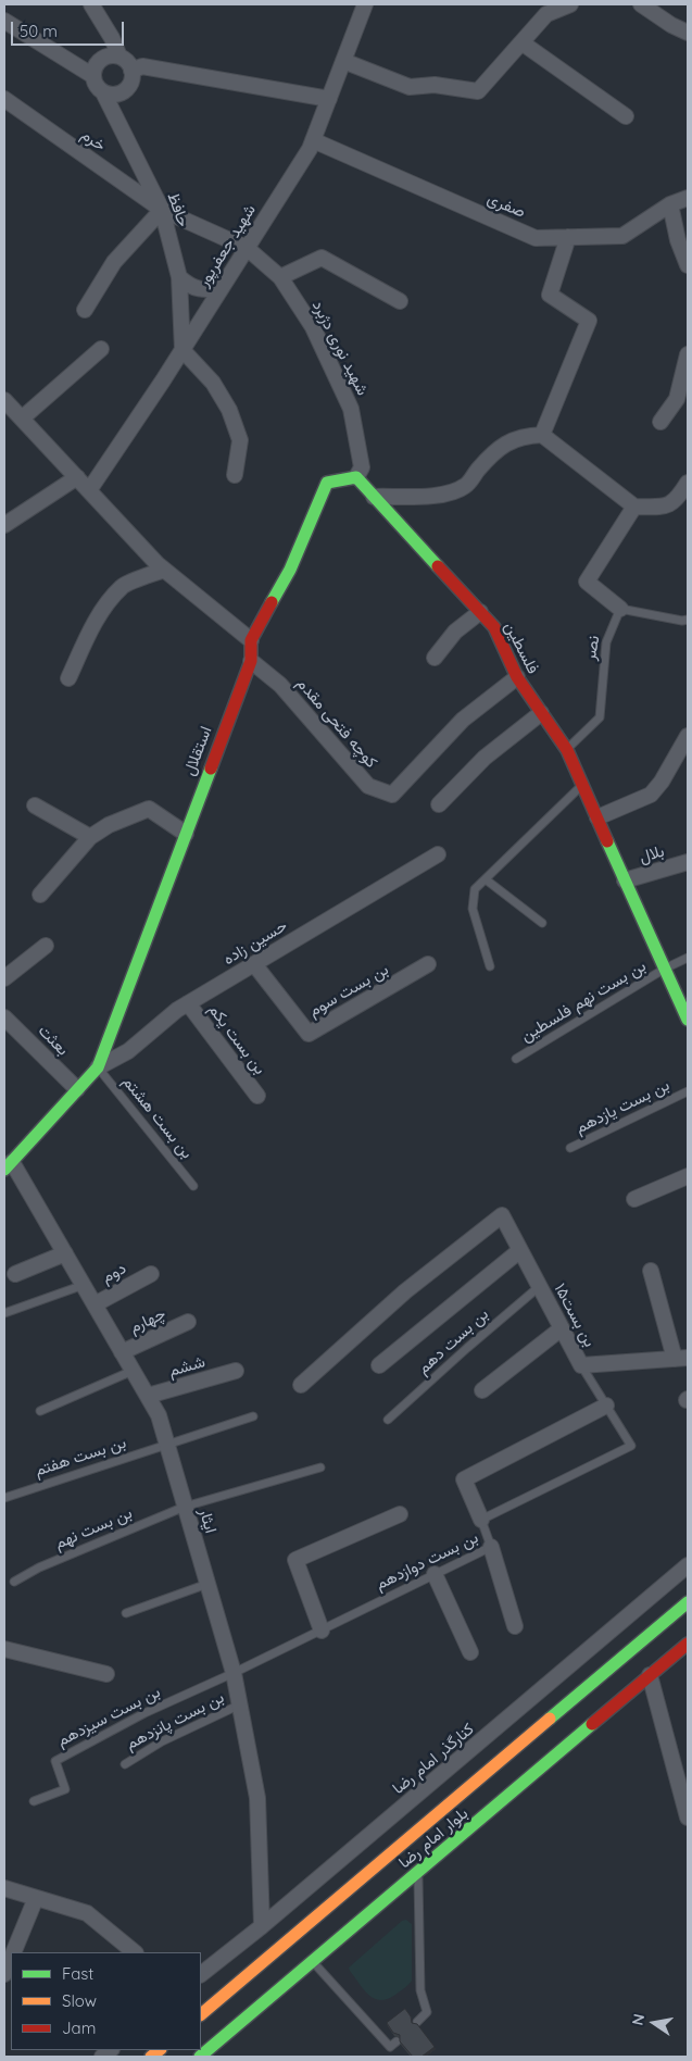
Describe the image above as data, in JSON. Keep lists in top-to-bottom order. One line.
{"streets":{"main road":["فلسطین","استقلال","بلوار امام رضا"],"street":["خرم","صفری","حافظ","شهید جعفرپور","شهید نوری دژبرد","کوچه فتحی مقدم","بلال","حسین زاده","بن بست سوم","بن بست یکم","بعثت","دوم","بن بست۱۵","چهارم","ششم","ایثار","کنارگذر امام رضا"],"lane":["نصر","بن بست نهم فلسطین","بن بست یازدهم","بن بست هشتم","بن بست دهم","بن بست هفتم","بن بست نهم","بن بست دوازدهم","بن بست سیزدهم","بن بست پانزدهم"]},"crossings":[["خرم","حافظ"],["خرم","شهید نوری دژبرد"],["صفری","شهید جعفرپور"],["حافظ","شهید جعفرپور"],["حافظ","شهید نوری دژبرد"],["شهید جعفرپور","شهید نوری دژبرد"],["شهید نوری دژبرد","فلسطین"],["فلسطین","نصر"],["فلسطین","کوچه فتحی مقدم"],["فلسطین","بلال"],["فلسطین","بن بست نهم فلسطین"],["کوچه فتحی مقدم","استقلال"],["استقلال","حسین زاده"],["استقلال","بعثت"],["استقلال","بن بست هشتم"],["استقلال","ایثار"],["حسین زاده","بن بست سوم"],["حسین زاده","بن بست یکم"],["حسین زاده","بن بست هشتم"],["دوم","ایثار"],["بن بست۱۵","بن بست دهم"],["بن بست۱۵","بن بست دوازدهم"],["چهارم","ایثار"],["ششم","ایثار"],["بن بست هفتم","ایثار"],["ایثار","بن بست نهم"],["ایثار","بن بست دوازدهم"],["ایثار","بن بست سیزدهم"],["ایثار","بن بست پانزدهم"],["ایثار","کنارگذر امام رضا"],["بن بست دوازدهم","بن بست سیزدهم"]],"legend":["Fast","Slow","Jam"],"scale_bar":"50 m","north":"left"}
